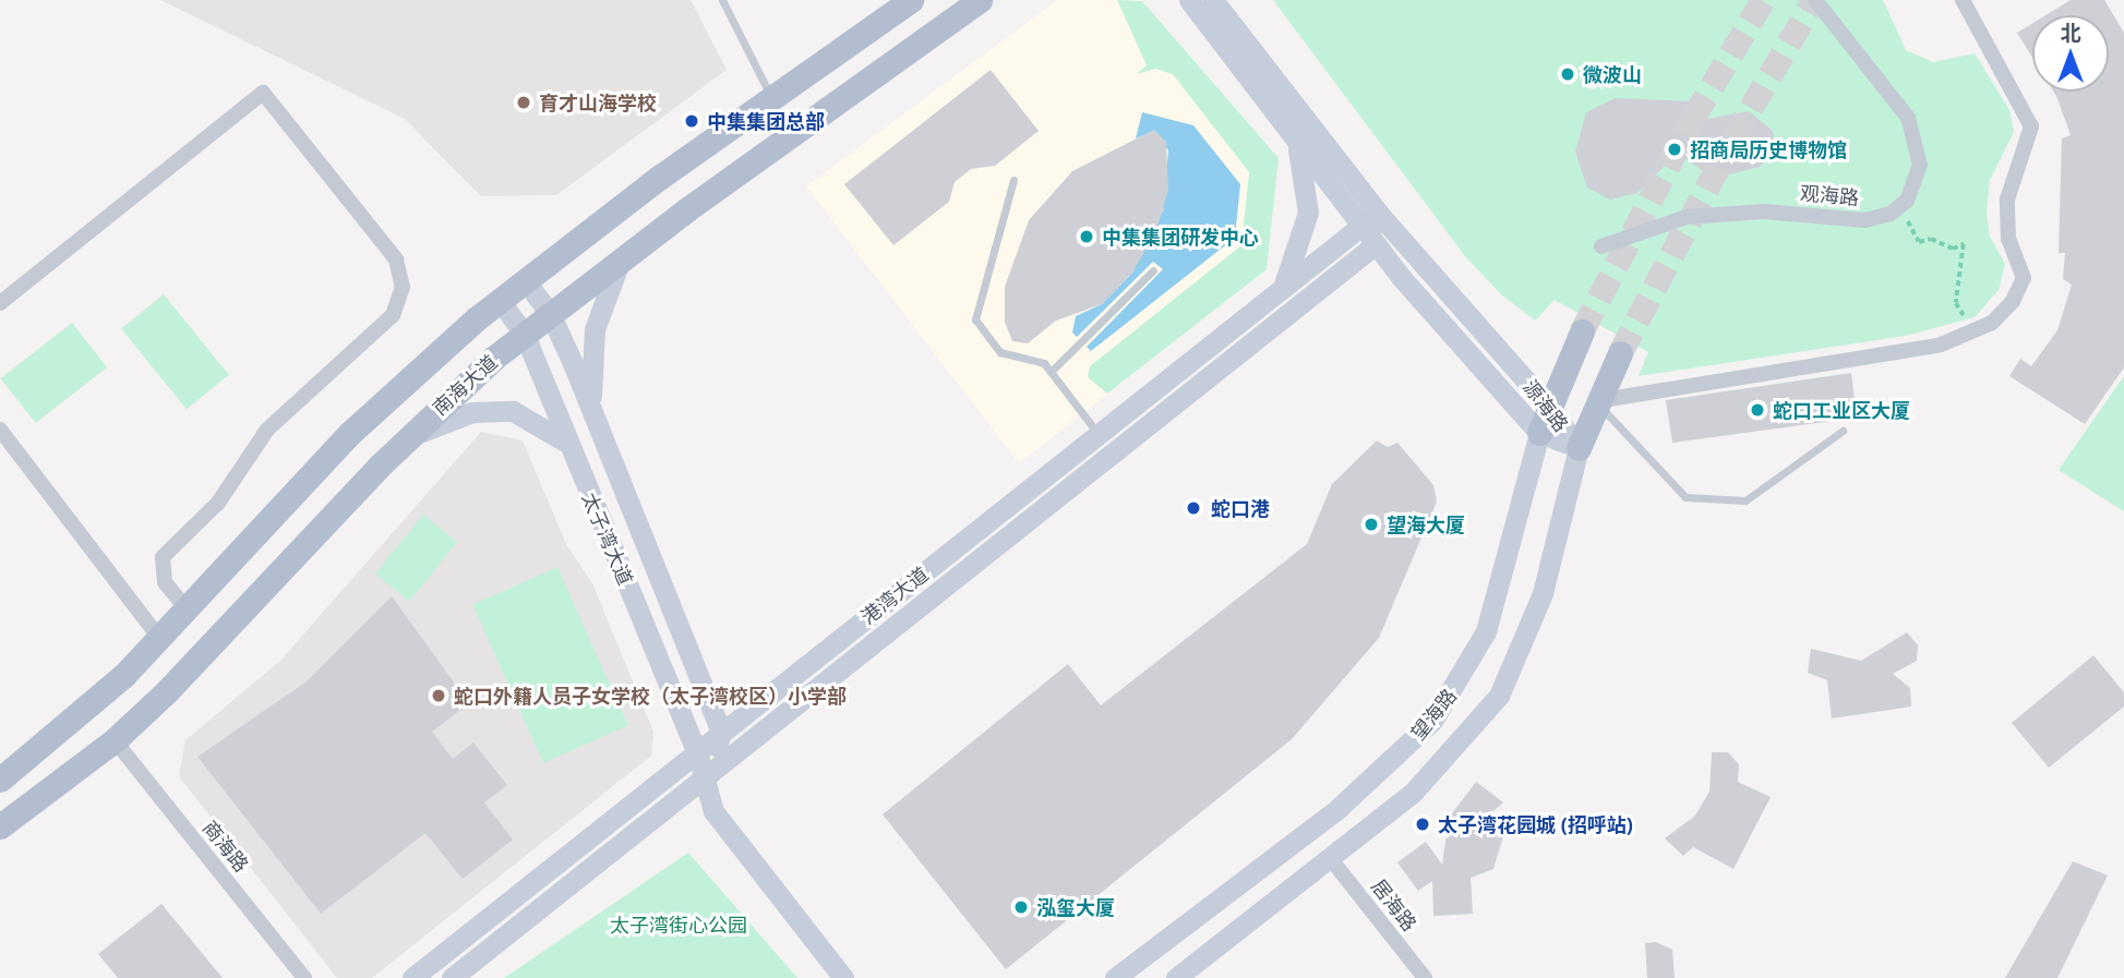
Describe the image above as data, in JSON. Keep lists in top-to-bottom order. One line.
{"streets":{"main road":["南海大道","源海路","太子湾大道","港湾大道","望海路"],"street":["观海路","商海路","居海路"]},"crossings":[["南海大道","太子湾大道"],["南海大道","商海路"],["源海路","港湾大道"],["源海路","望海路"],["太子湾大道","港湾大道"],["望海路","居海路"]],"parks":["太子湾街心公园"],"places":["微波山","育才山海学校","中集集团总部","招商局历史博物馆","中集集团研发中心","蛇口工业区大厦","蛇口港","望海大厦","蛇口外籍人员子女学校（太子湾校区）小学部","太子湾花园城 (招呼站)","泓玺大厦"],"north":"top"}
